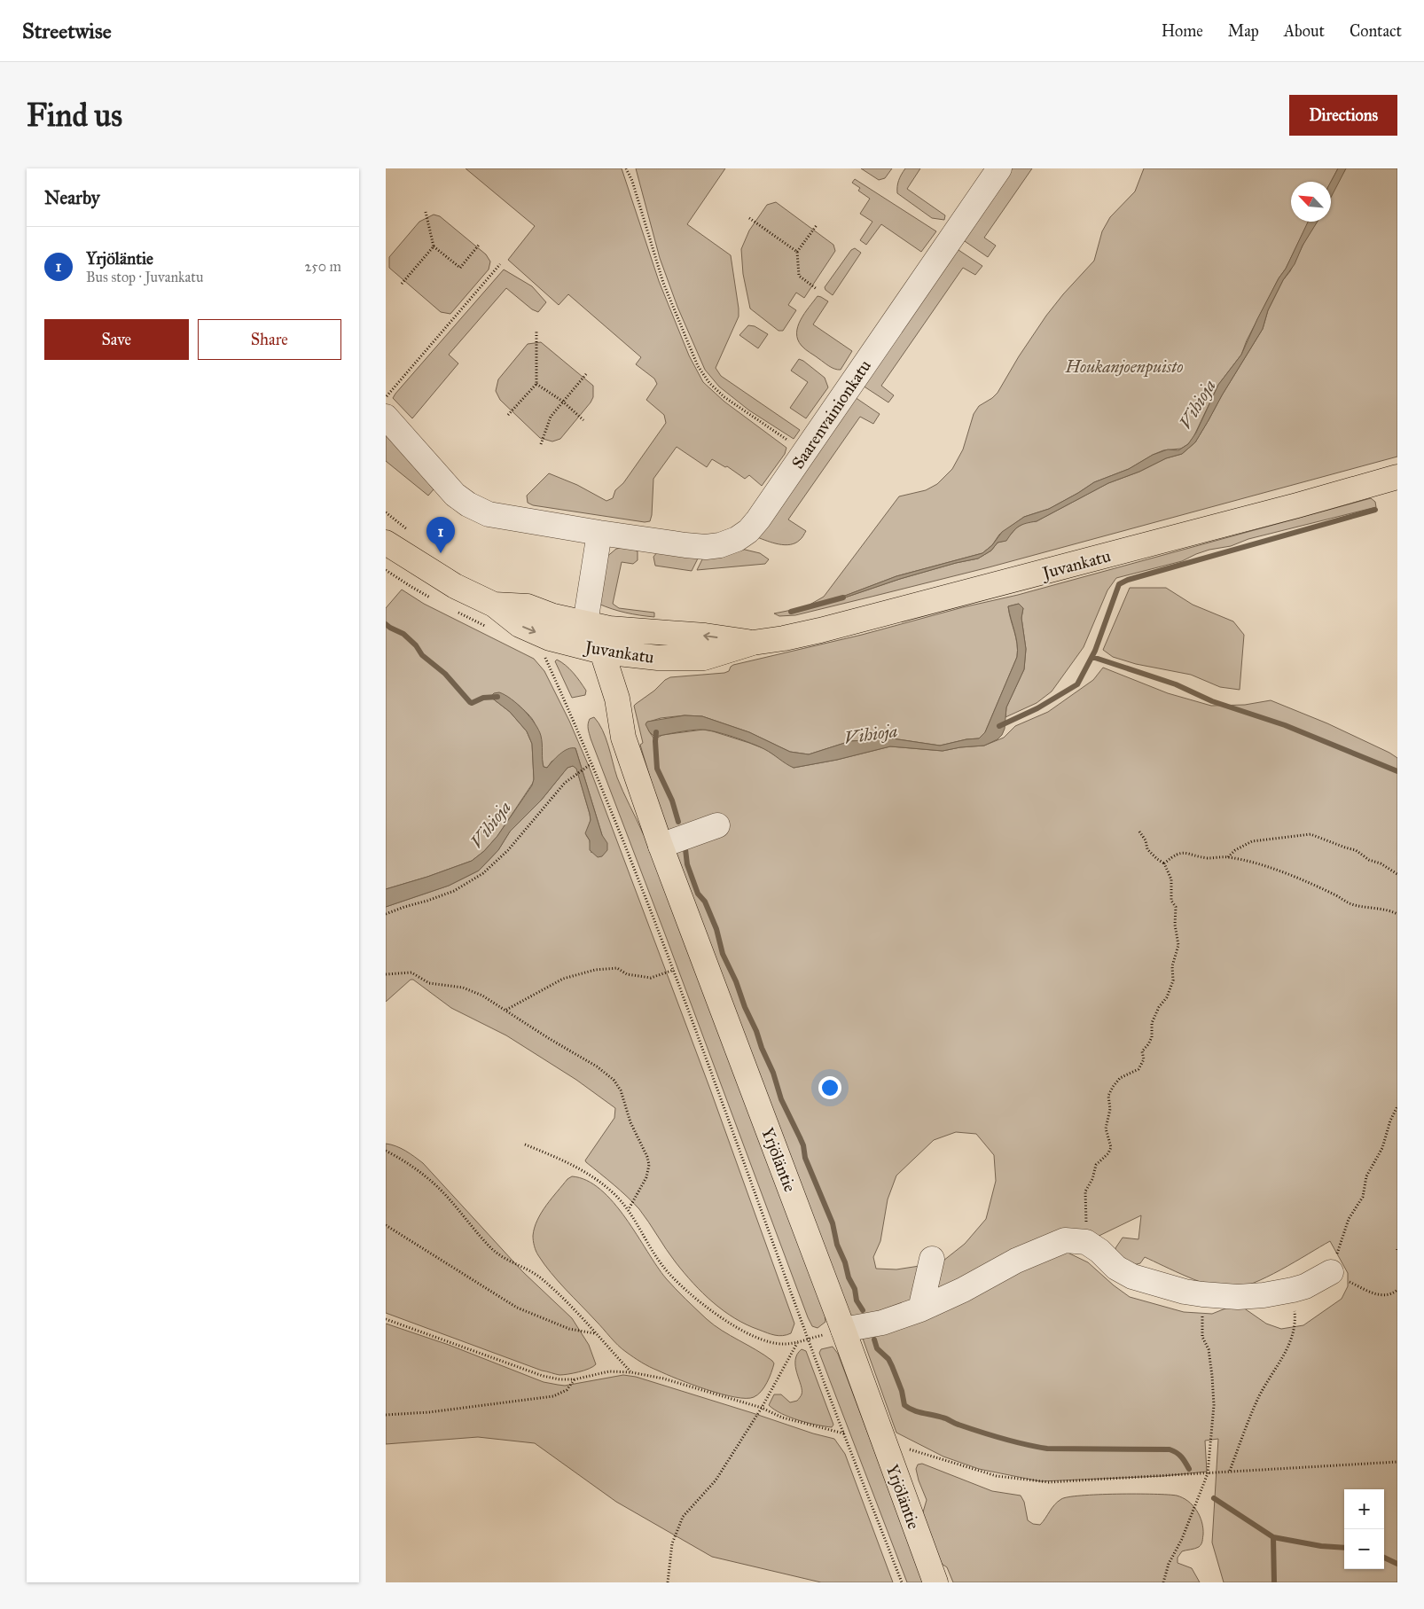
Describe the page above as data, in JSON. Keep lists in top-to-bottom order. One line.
{"streets":{"main road":["Juvankatu","Yrjöläntie"],"street":["Saarenvainionkatu"]},"crossings":[["Juvankatu","Yrjöläntie"]],"water":["Vihioja"],"parks":["Houkanjoenpuisto"],"north":"top left","page":{"header":"Streetwise","nav":["Home","Map","About","Contact"],"buttons":["Directions",["Save","Share"]],"title":"Find us","heading":"Nearby","list":[{"mark":"1","name":"Yrjöläntie","note":"Bus stop · Juvankatu","value":"250 m"}],"pins":"1","map_buttons":["+","−"]}}
